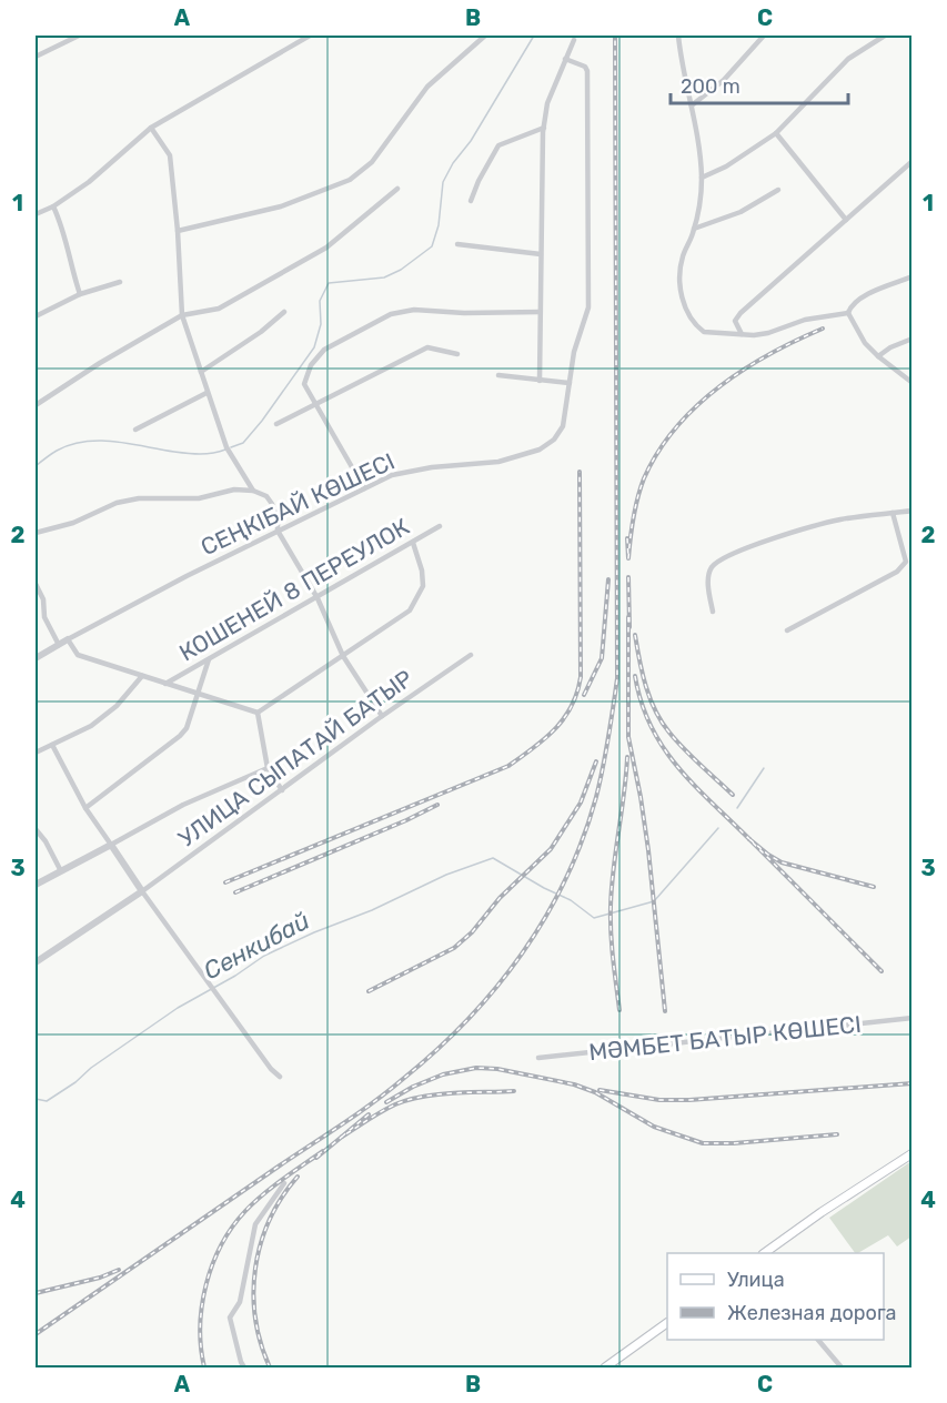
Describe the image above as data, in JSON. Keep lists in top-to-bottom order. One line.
{"streets":{"street":["СЕҢКІБАЙ КӨШЕСІ","КОШЕНЕЙ 8 ПЕРЕУЛОК","УЛИЦА СЫПАТАЙ БАТЫР","МӘМБЕТ БАТЫР КӨШЕСІ"]},"water":["Сенкибай"],"legend":["Улица","Железная дорога"],"scale_bar":"200 m","grid":{"columns":["A","B","C"],"rows":["1","2","3","4"]}}
